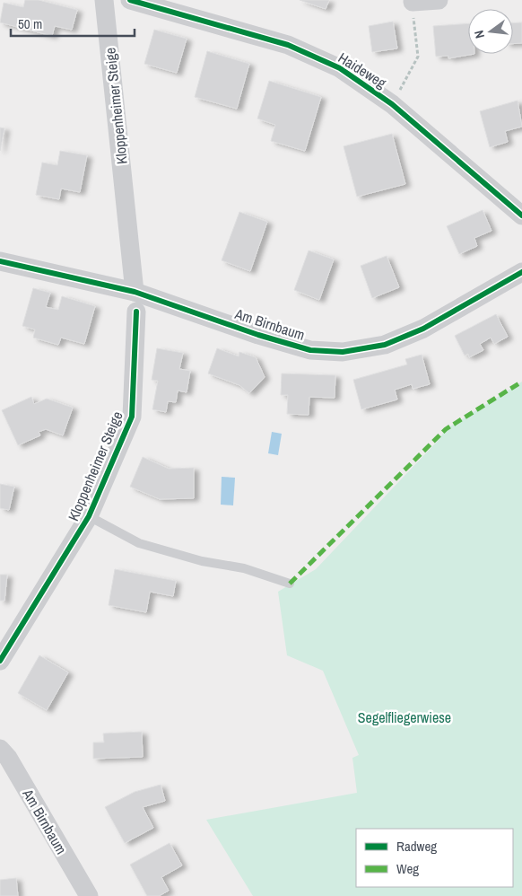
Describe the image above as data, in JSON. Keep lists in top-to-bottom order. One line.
{"streets":{"street":["Haideweg","Kloppenheimer Steige","Am Birnbaum"]},"crossings":[["Kloppenheimer Steige","Am Birnbaum"]],"parks":["Segelfliegerwiese"],"legend":["Radweg","Weg"],"scale_bar":"50 m","north":"left"}
